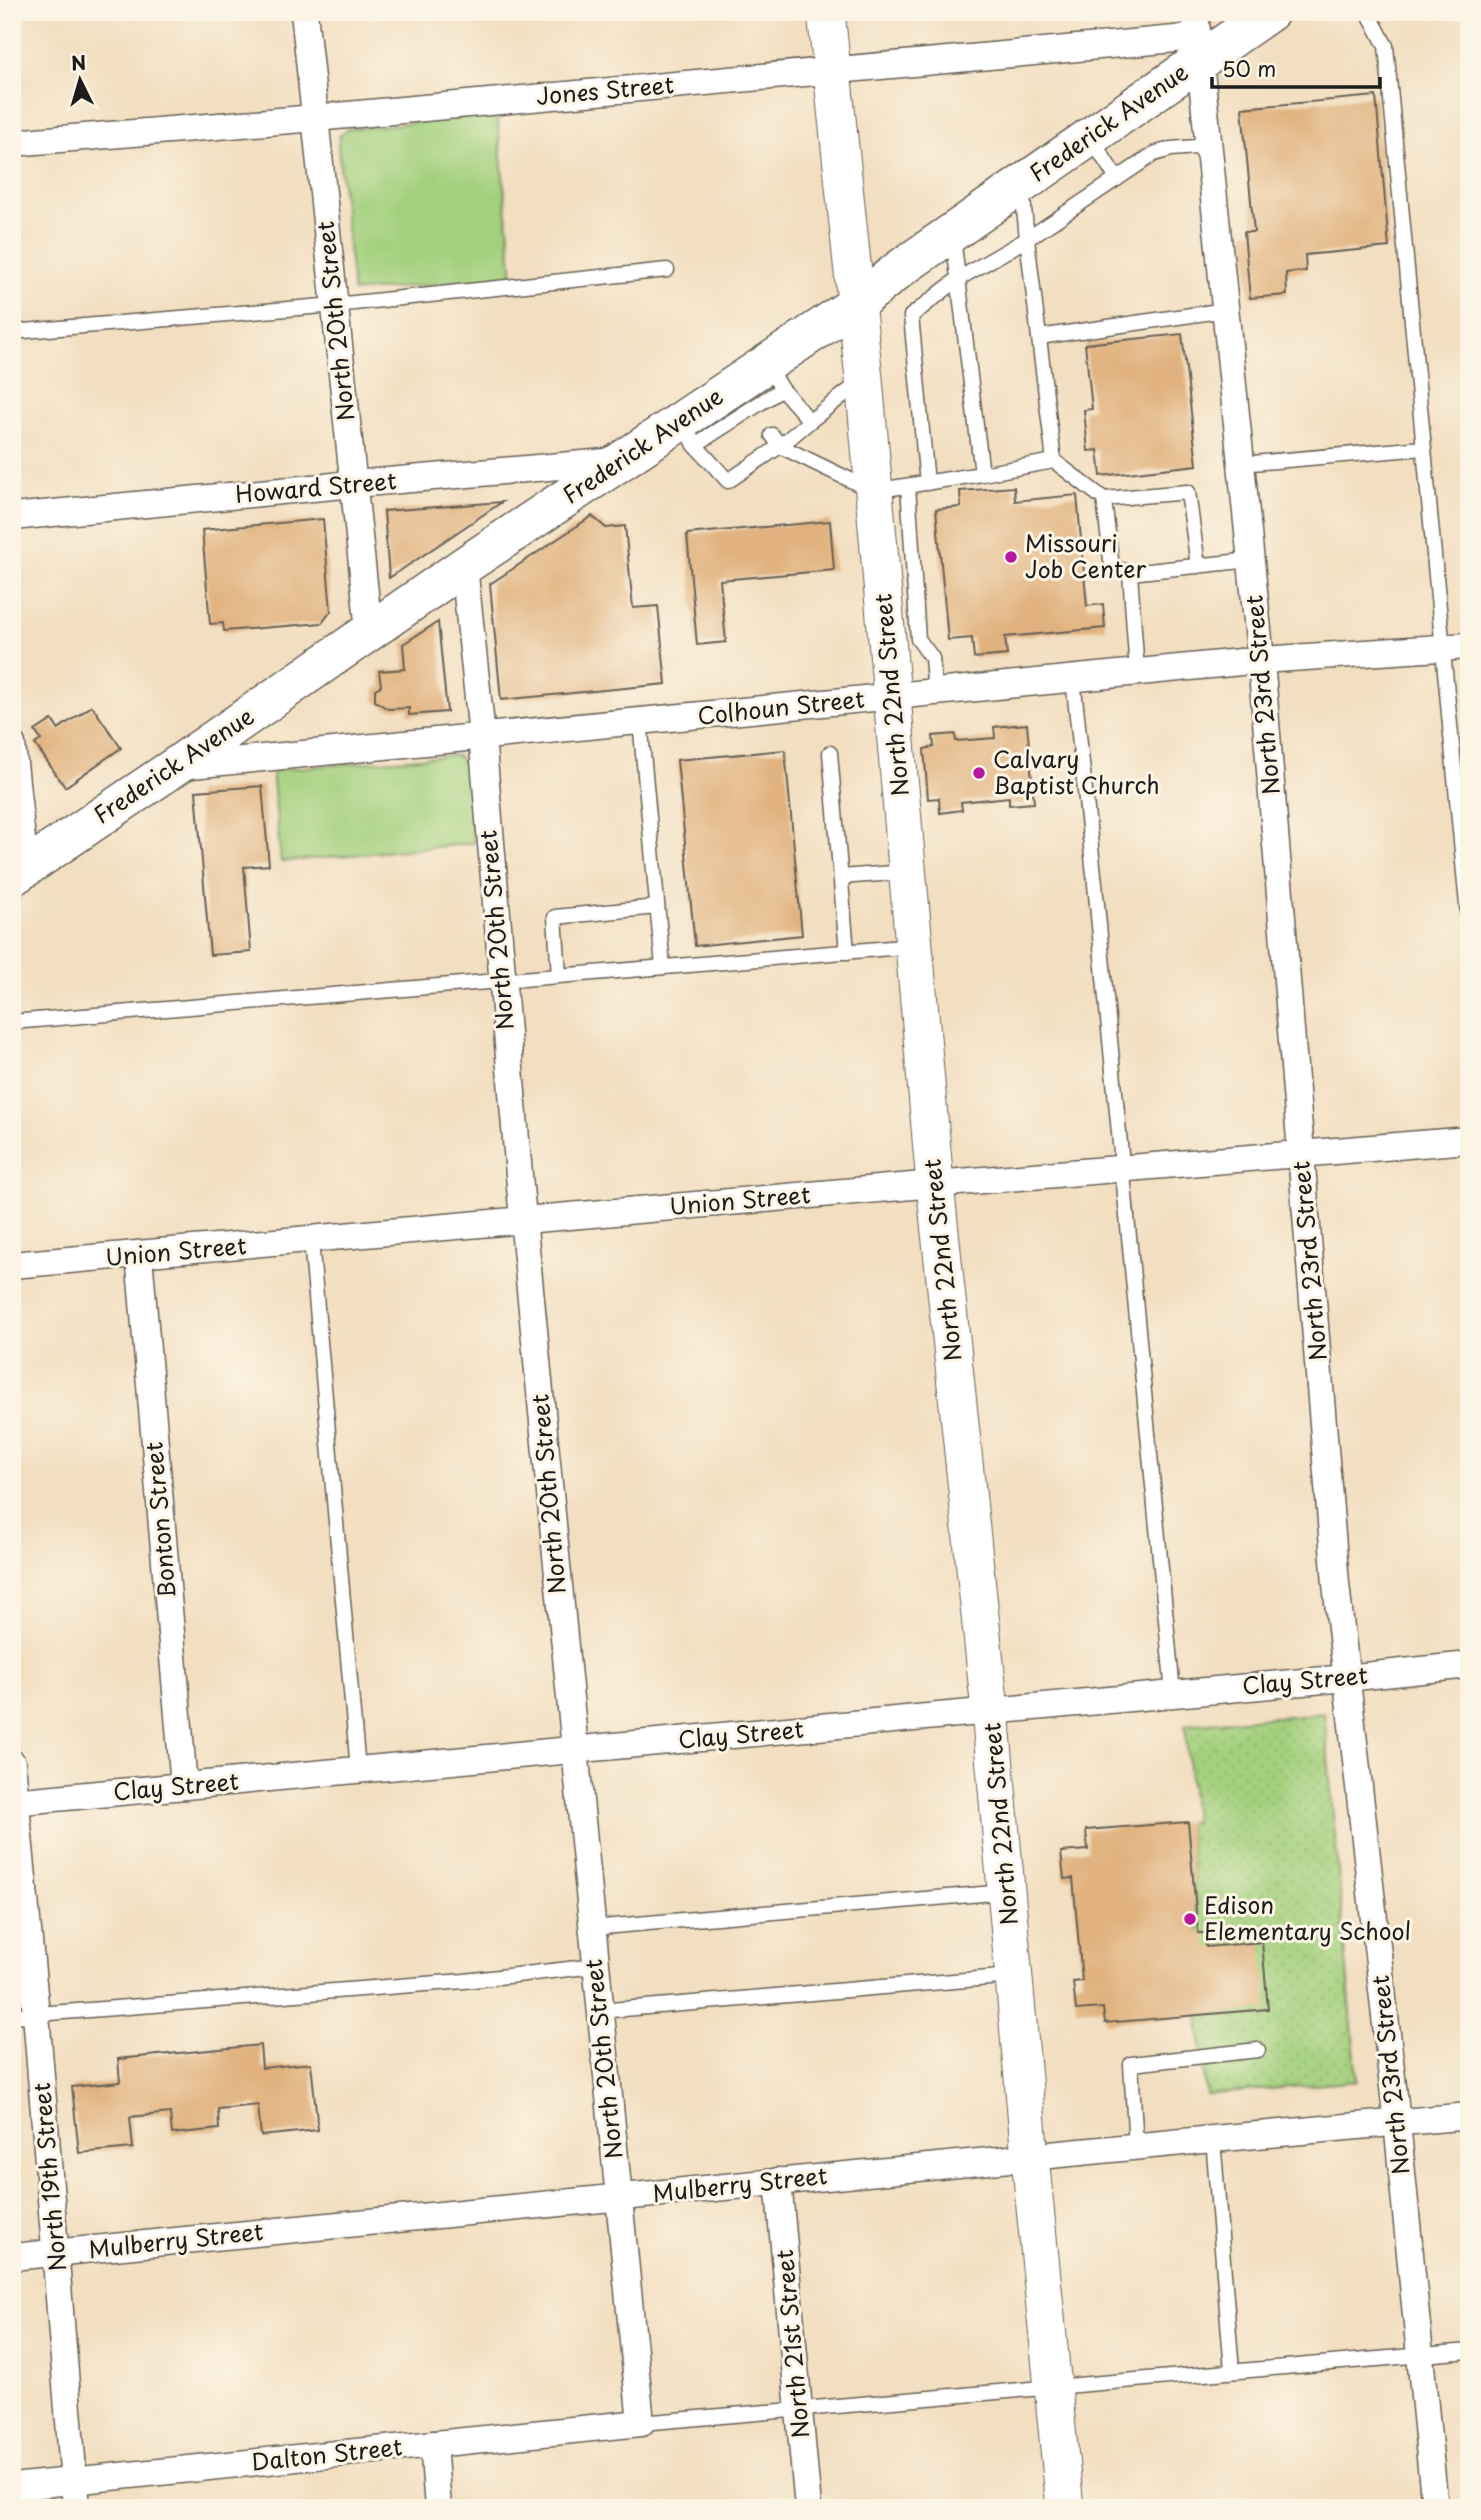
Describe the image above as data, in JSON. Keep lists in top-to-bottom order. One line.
{"streets":{"main road":["Frederick Avenue","North 22nd Street"],"street":["Jones Street","North 20th Street","Howard Street","North 23rd Street","Colhoun Street","Union Street","Bonton Street","Clay Street","North 19th Street","Mulberry Street","North 21st Street","Dalton Street"]},"crossings":[["Jones Street","Frederick Avenue"],["Jones Street","North 20th Street"],["Jones Street","North 22nd Street"],["Jones Street","North 23rd Street"],["Frederick Avenue","North 20th Street"],["Frederick Avenue","Howard Street"],["Frederick Avenue","North 22nd Street"],["Frederick Avenue","North 23rd Street"],["Frederick Avenue","Colhoun Street"],["North 20th Street","Howard Street"],["North 20th Street","Colhoun Street"],["North 20th Street","Union Street"],["North 20th Street","Clay Street"],["North 20th Street","Mulberry Street"],["North 20th Street","Dalton Street"],["North 22nd Street","Colhoun Street"],["North 22nd Street","Union Street"],["North 22nd Street","Clay Street"],["North 22nd Street","Mulberry Street"],["North 23rd Street","Colhoun Street"],["North 23rd Street","Union Street"],["North 23rd Street","Clay Street"],["North 23rd Street","Mulberry Street"],["Union Street","Bonton Street"],["Bonton Street","Clay Street"],["Clay Street","North 19th Street"],["North 19th Street","Mulberry Street"],["North 19th Street","Dalton Street"],["Mulberry Street","North 21st Street"]],"places":["Missouri Job Center","Calvary Baptist Church","Edison Elementary School"],"scale_bar":"50 m","north":"top"}
